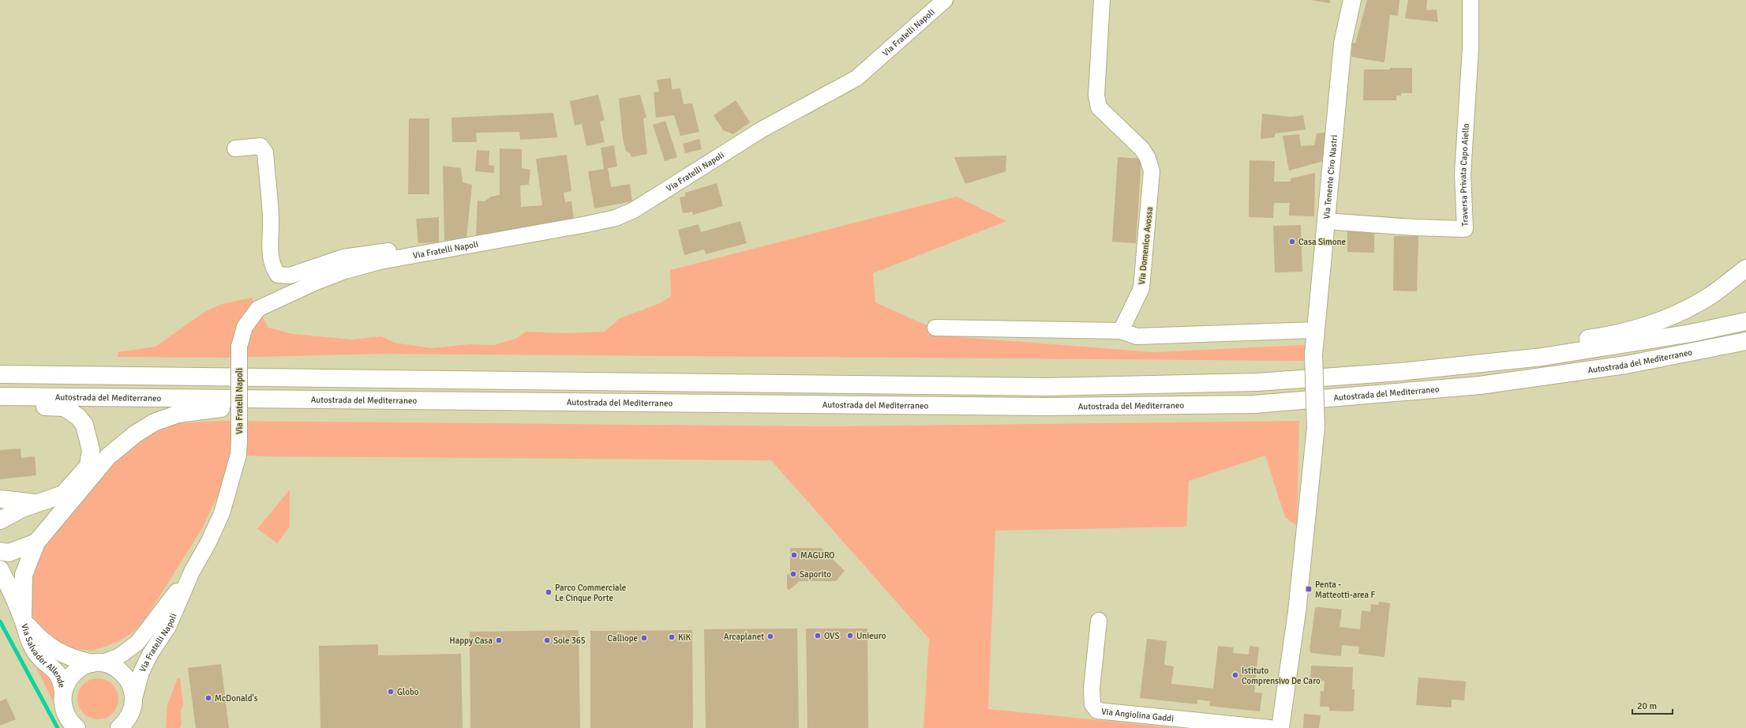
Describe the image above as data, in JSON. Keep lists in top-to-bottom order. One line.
{"streets":{"main road":["Via Tenente Ciro Nastri","Autostrada del Mediterraneo","Via Salvador Allende"],"street":["Via Fratelli Napoli","Traversa Privata Capo Aiello","Via Domenico Avossa","Via Angiolina Gaddi"]},"crossings":[["Via Fratelli Napoli","Via Salvador Allende"],["Traversa Privata Capo Aiello","Via Tenente Ciro Nastri"]],"places":{"other":["Casa Simone","MAGURO","Saporito","Parco Commerciale Le Cinque Porte","OVS","Unieuro","Arcaplanet","KiK","Calliope","Happy Casa","Sole 365","Istituto Comprensivo De Caro","Globo","McDonald's"],"transit":["Penta - Matteotti-area F"]},"scale_bar":"20 m"}
